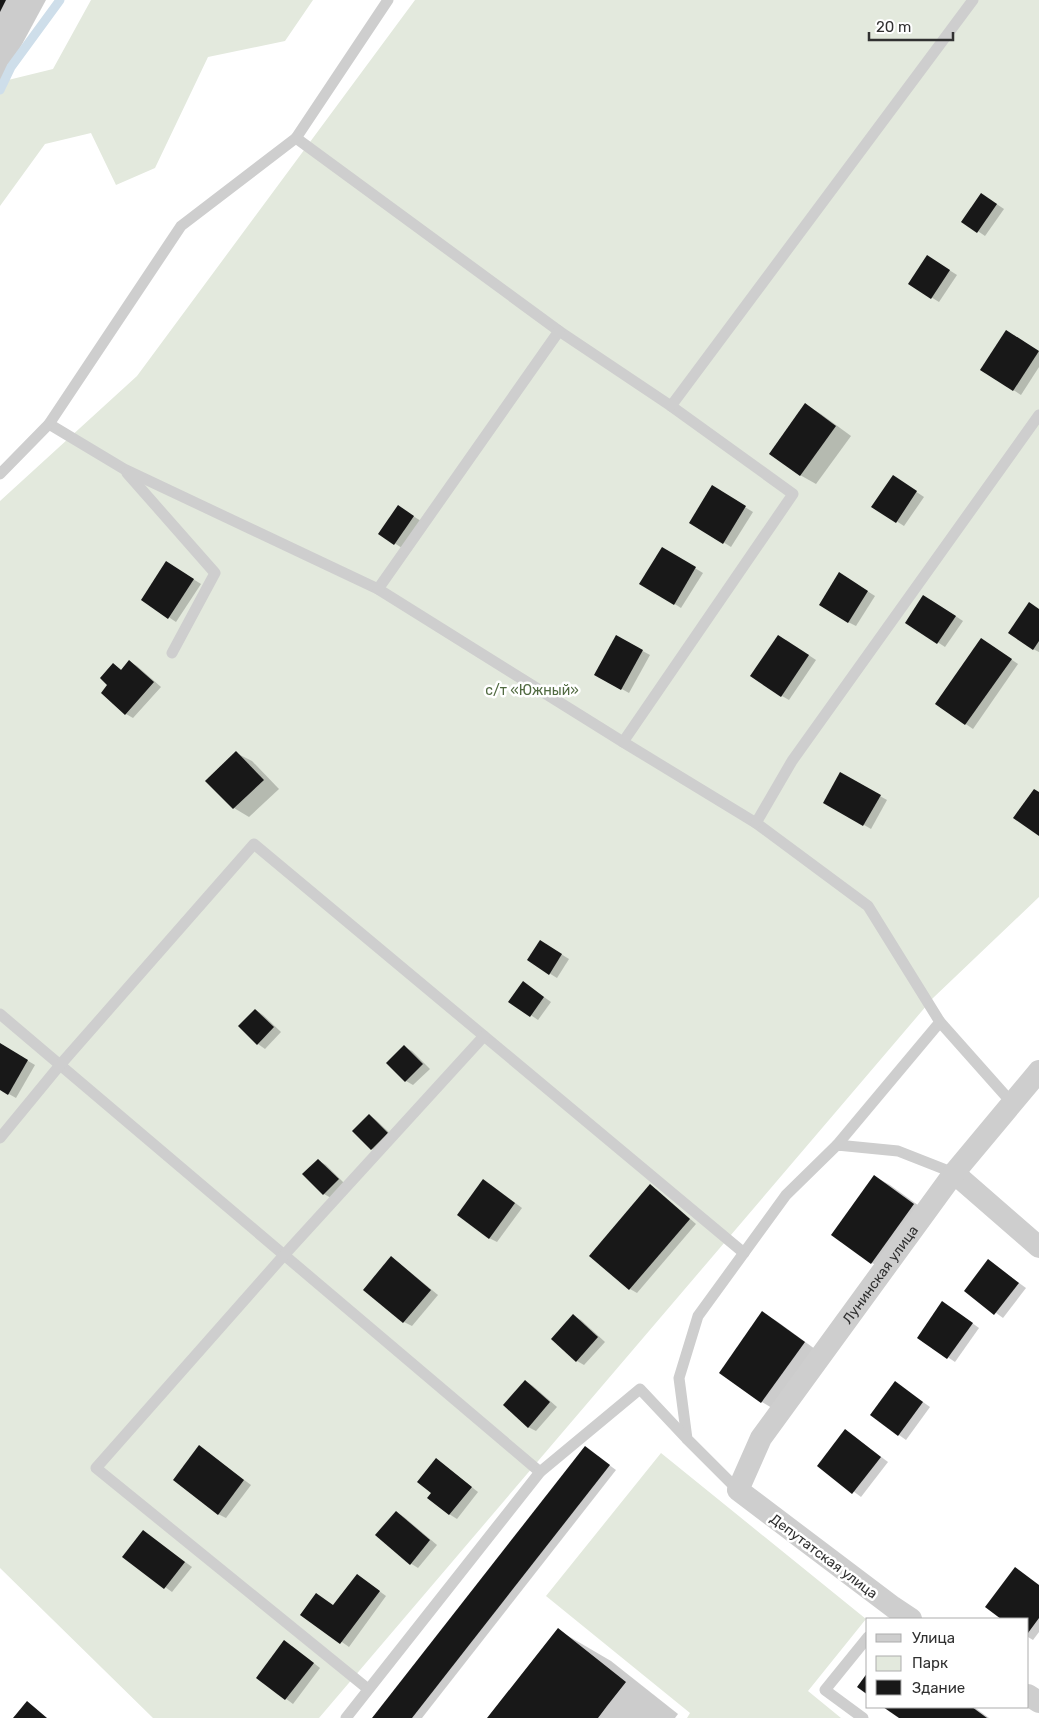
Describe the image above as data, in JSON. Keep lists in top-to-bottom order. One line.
{"streets":{"street":["Лунинская улица","Депутатская улица"]},"crossings":[["Лунинская улица","Депутатская улица"]],"parks":["с/т «Южный»"],"legend":["Улица","Парк","Здание"],"scale_bar":"20 m"}
